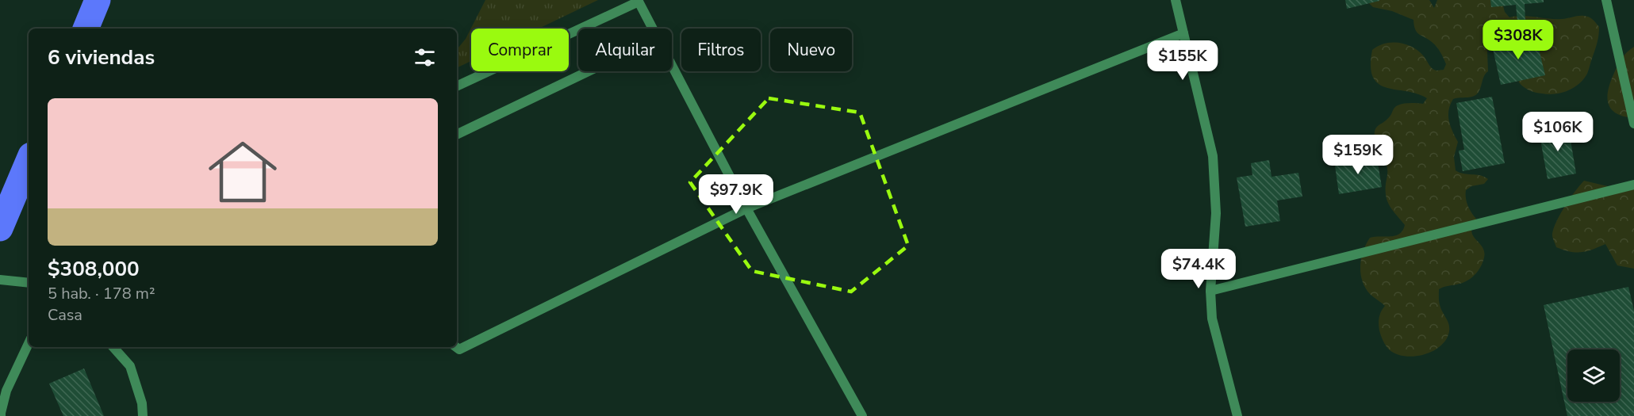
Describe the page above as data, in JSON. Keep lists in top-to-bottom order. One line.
{"page":{"price":["$308K","$155K","$106K","$159K","$97.9K","$74.4K"],"chip":["Comprar","Alquilar","Filtros","Nuevo"],"heading":"6 viviendas","list":[{"name":"$308,000","note":"5 hab. · 178 m² · Casa"}]}}
